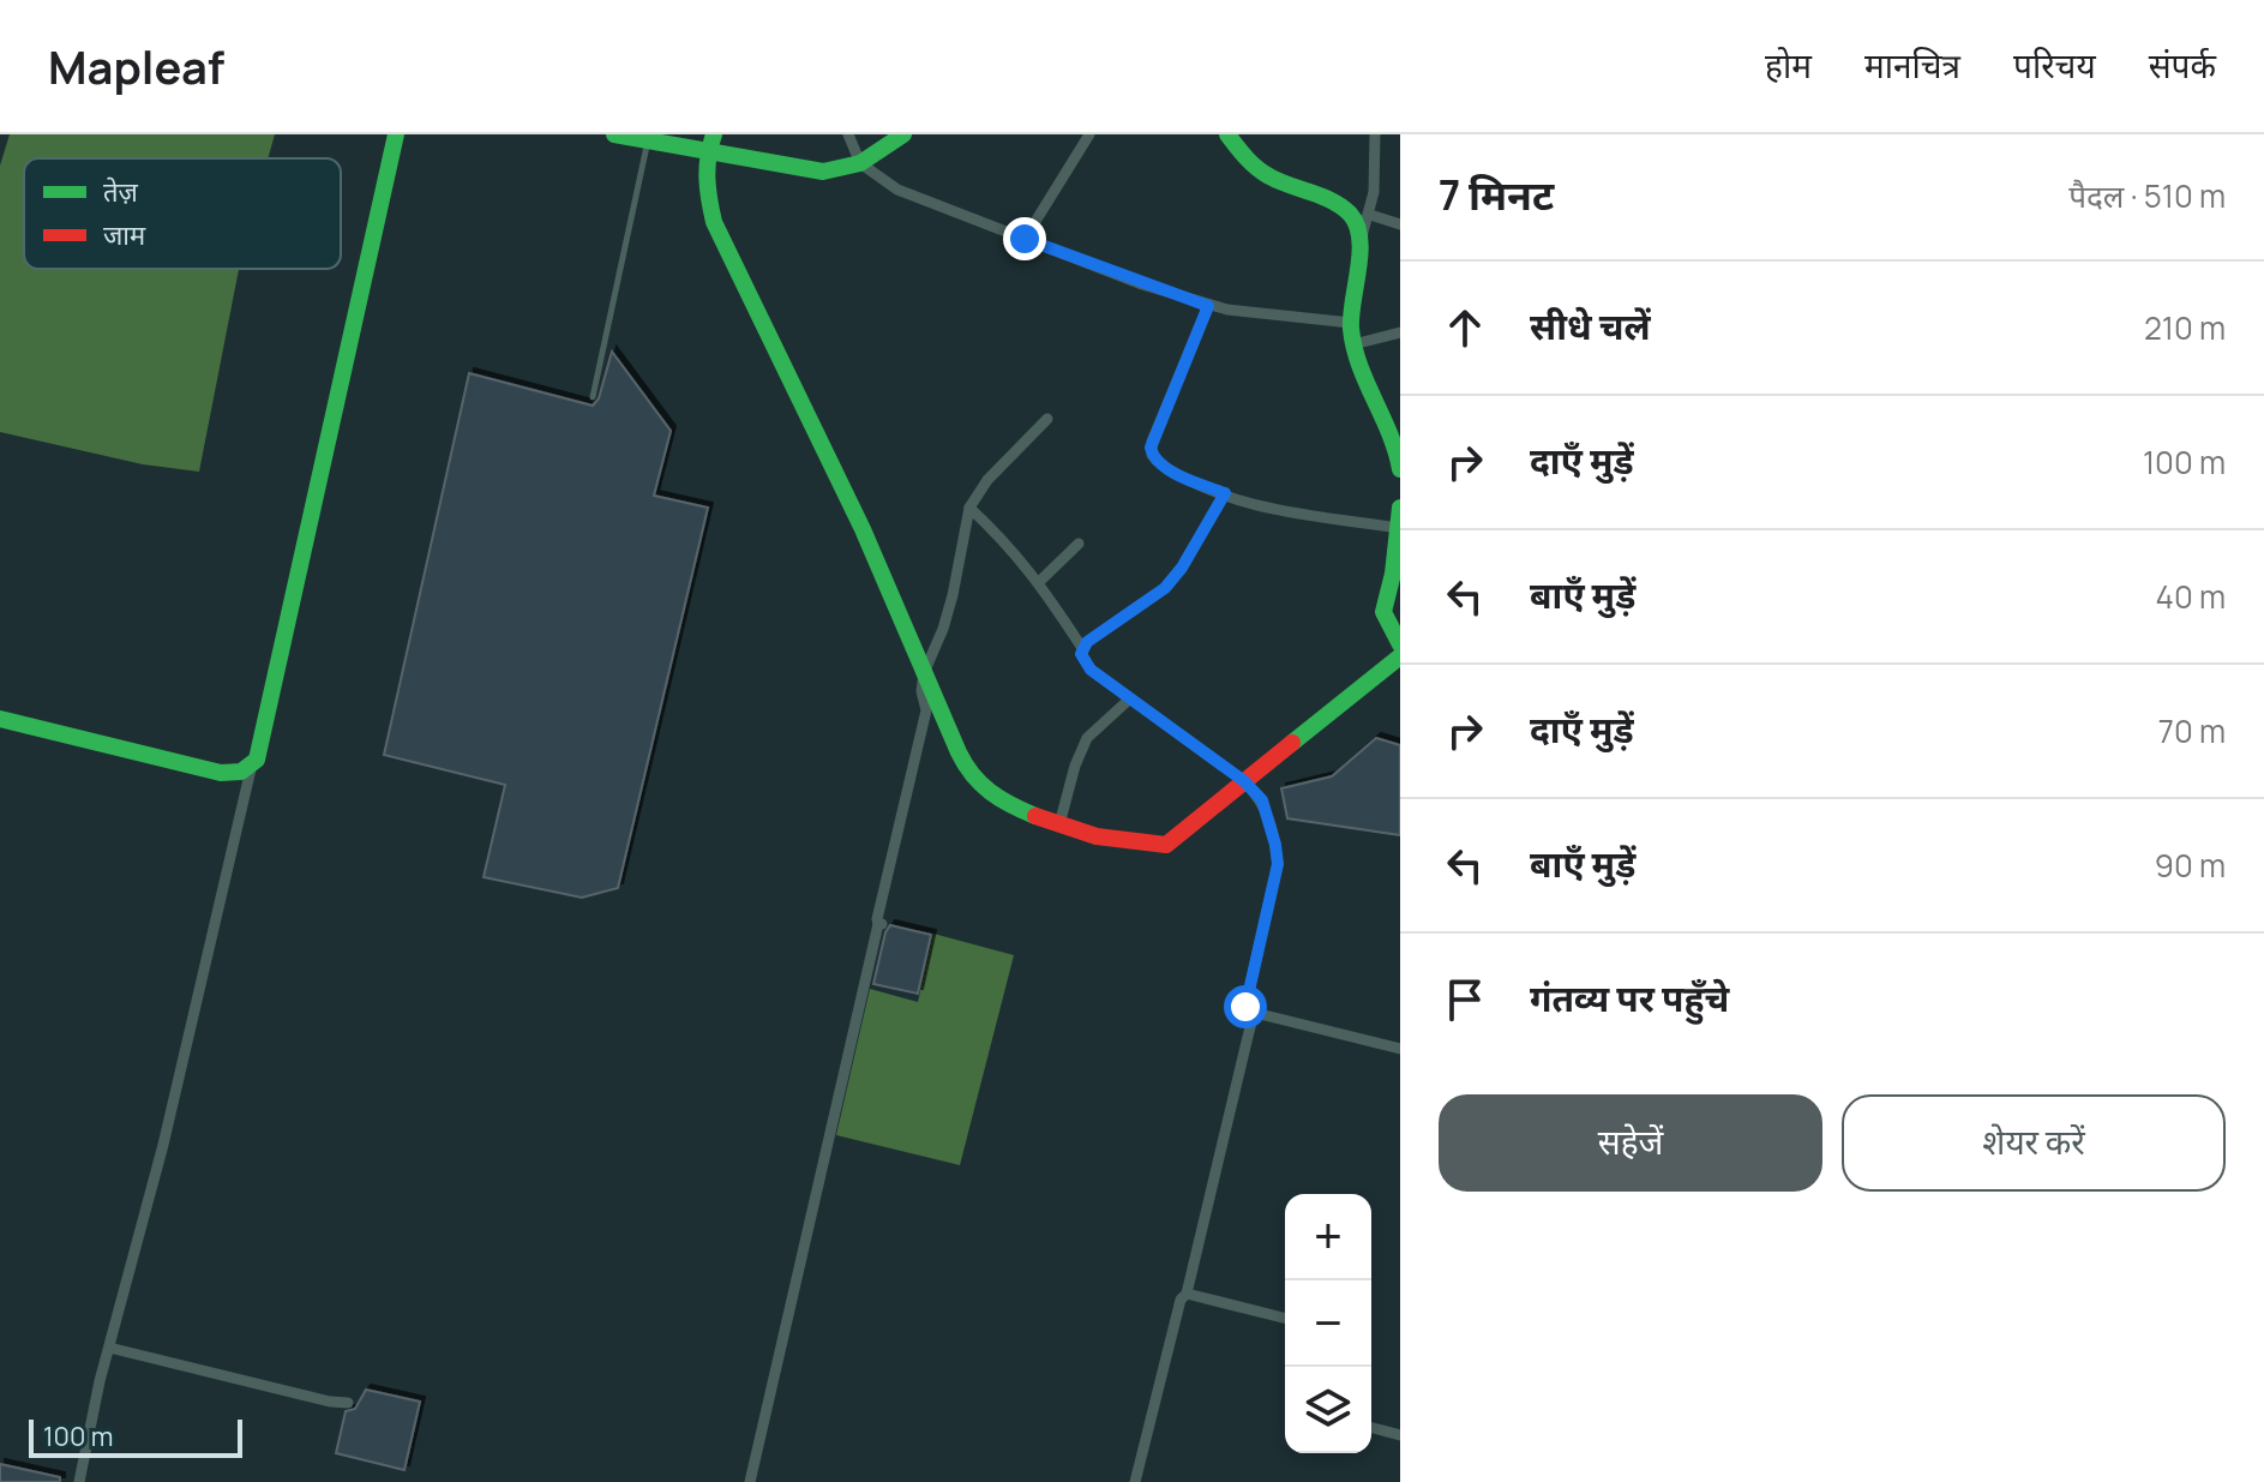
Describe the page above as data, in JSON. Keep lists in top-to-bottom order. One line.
{"legend":["तेज़","जाम"],"scale_bar":"100 m","page":{"header":"Mapleaf","nav":["होम","मानचित्र","परिचय","संपर्क"],"heading":["7 मिनट","पैदल · 510 m"],"list":[["सीधे चलें","210 m"],["दाएँ मुड़ें","100 m"],["बाएँ मुड़ें","40 m"],["दाएँ मुड़ें","70 m"],["बाएँ मुड़ें","90 m"],"गंतव्य पर पहुँचे"],"buttons":["सहेजें","शेयर करें"],"map_buttons":["+","−"],"scale":"100 m"}}
